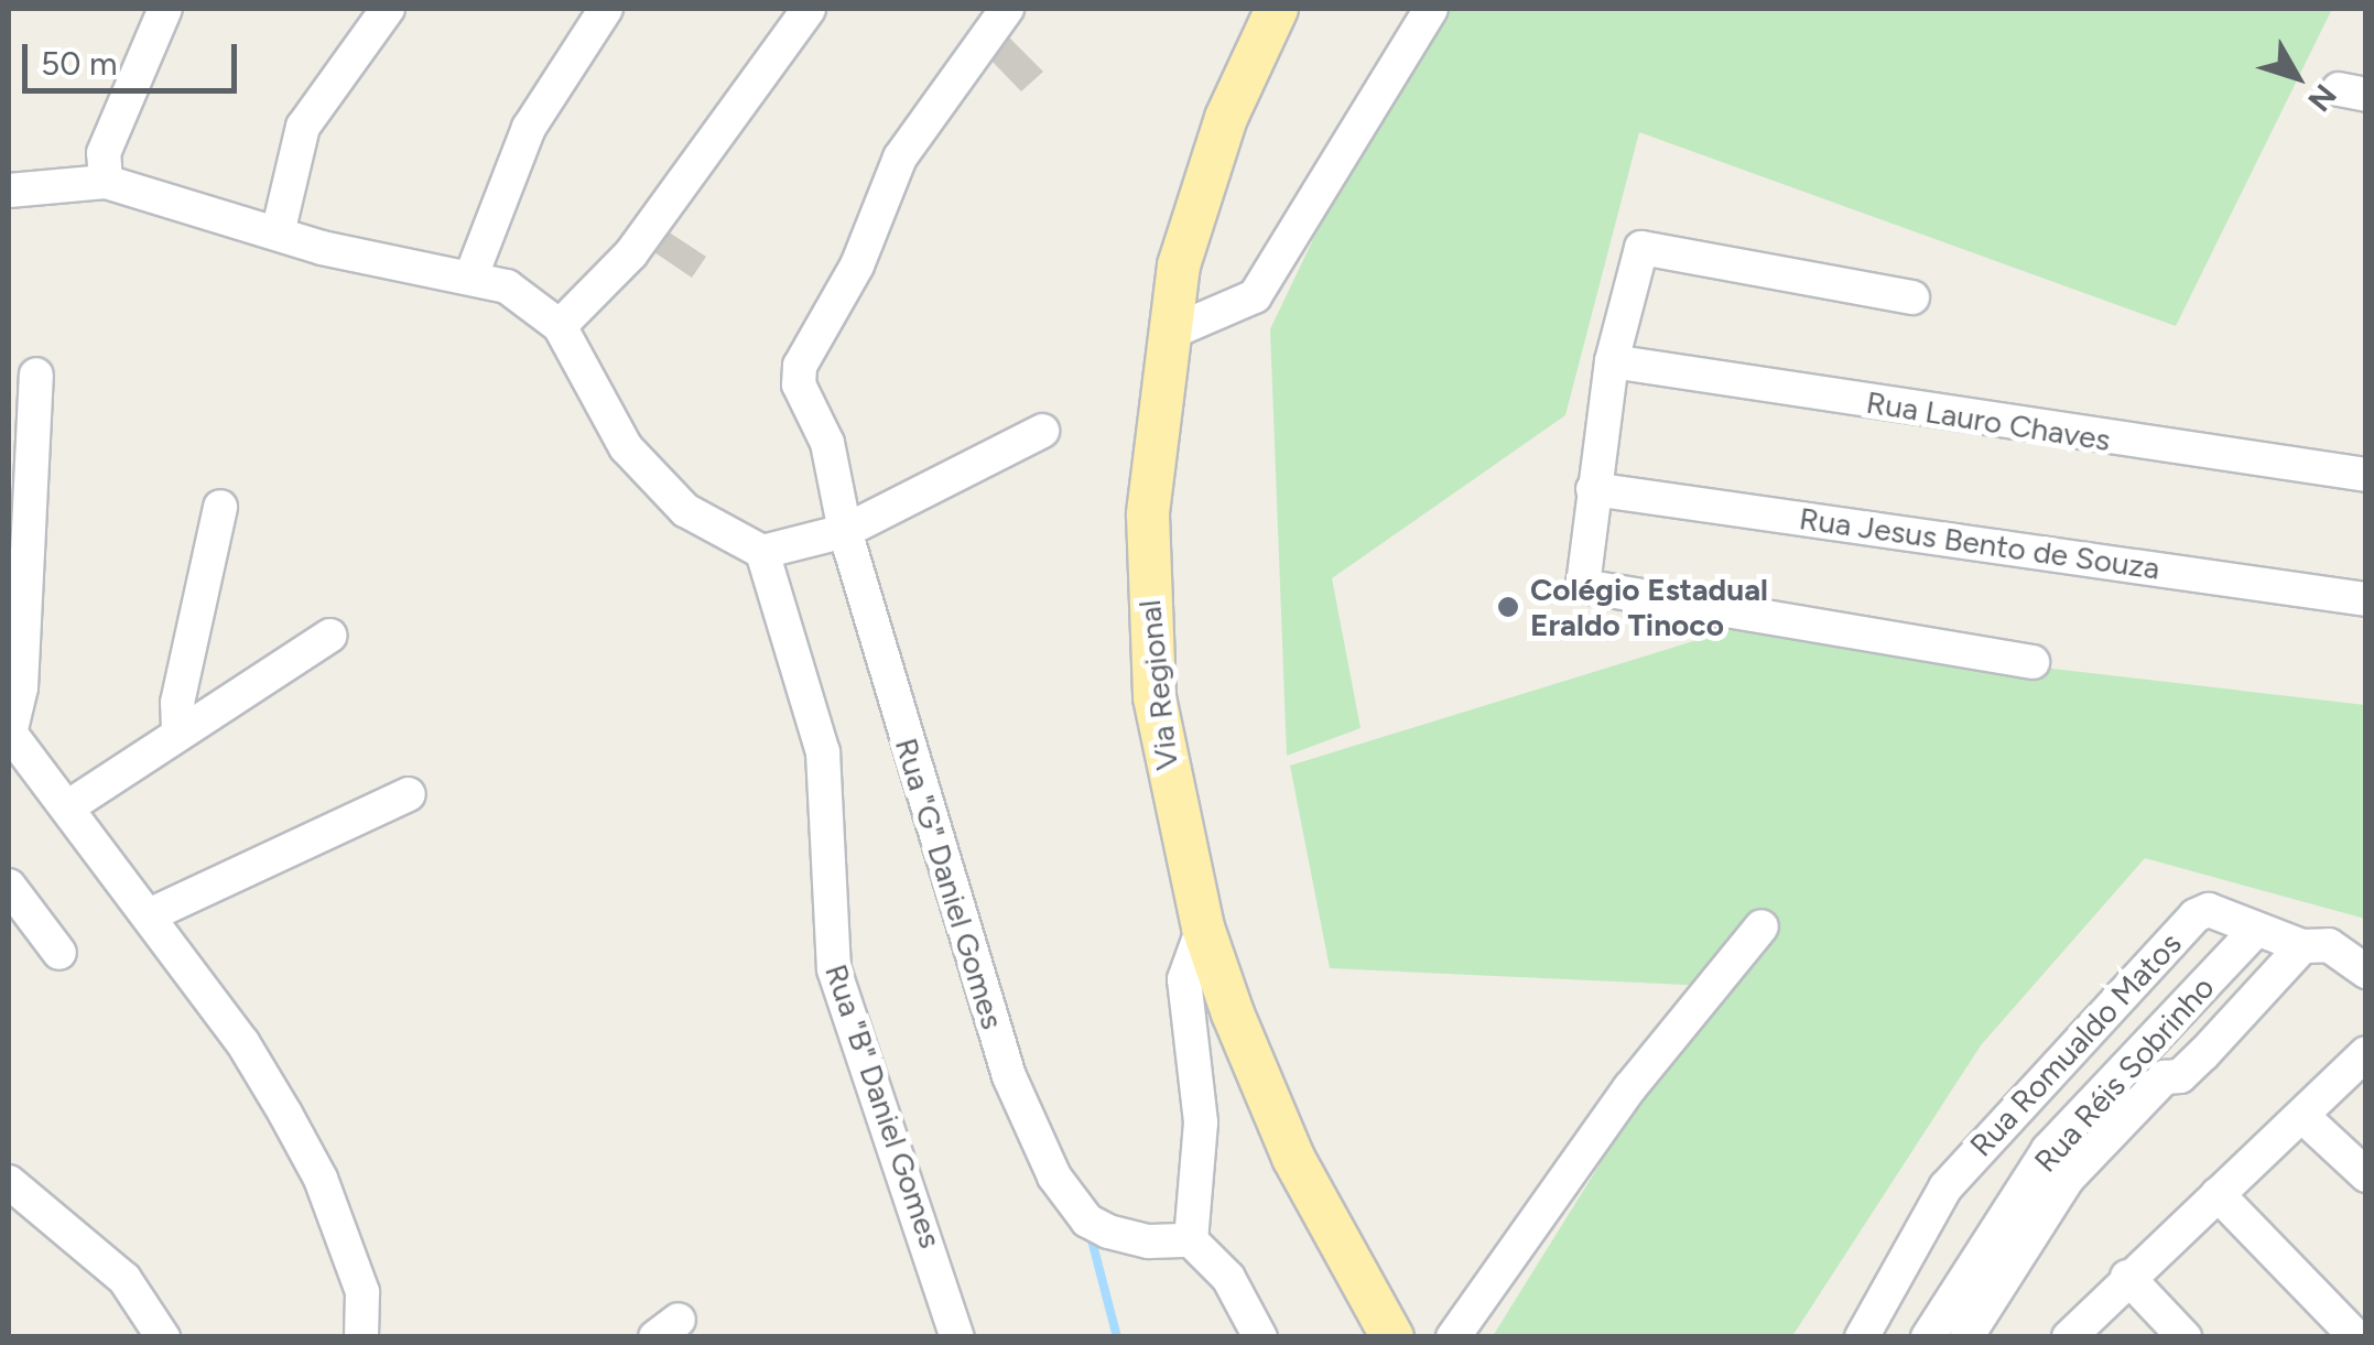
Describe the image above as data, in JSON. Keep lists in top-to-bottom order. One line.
{"streets":{"main road":["Via Regional"],"street":["Rua Lauro Chaves","Rua Jesus Bento de Souza","Rua \"G\" Daniel Gomes","Rua Romualdo Matos","Rua Réis Sobrinho","Rua \"B\" Daniel Gomes"]},"crossings":[["Rua Romualdo Matos","Rua Réis Sobrinho"]],"places":["Colégio Estadual Eraldo Tinoco"],"scale_bar":"50 m","north":"bottom right"}
